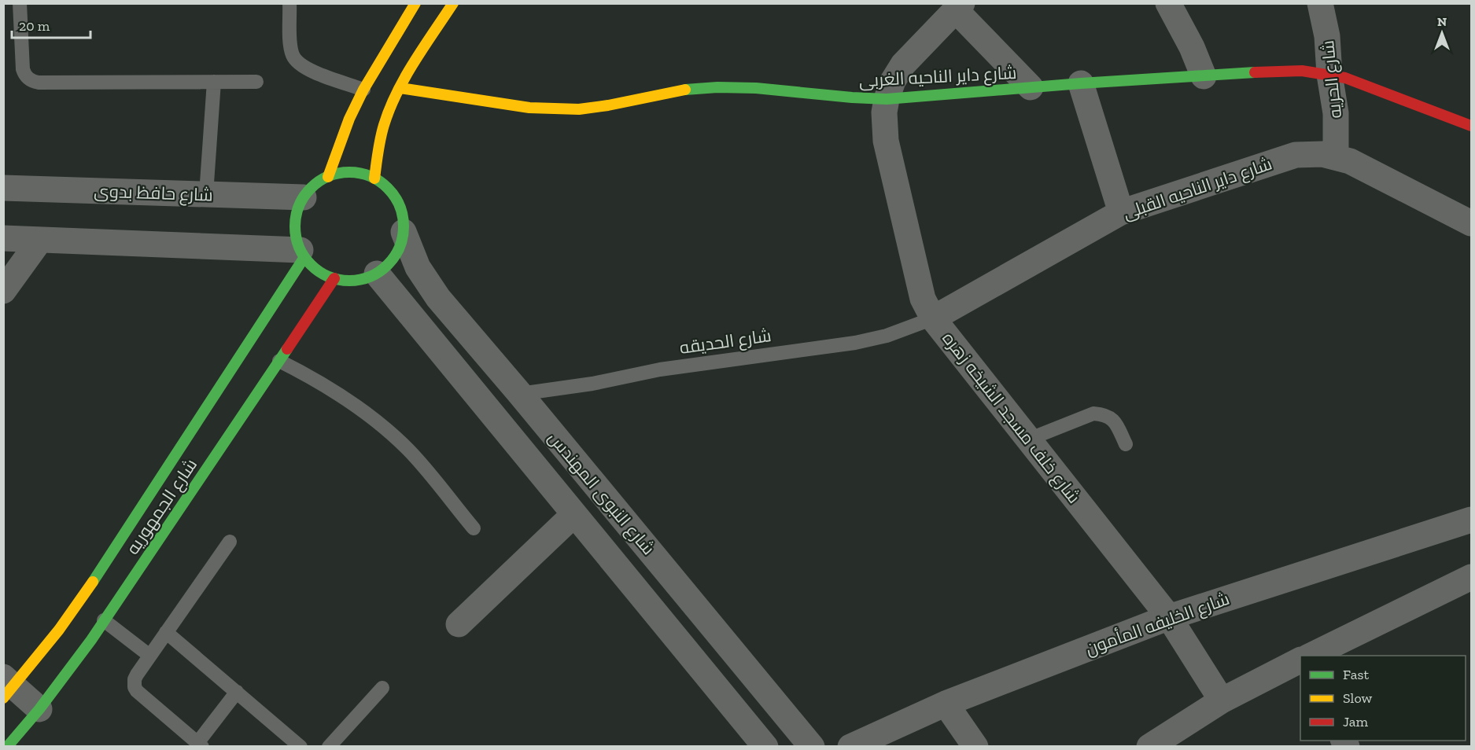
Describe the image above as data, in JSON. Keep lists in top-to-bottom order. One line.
{"streets":{"street":["شارع داير الناحيه الغربى","شارع الحريه","شارع داير الناحيه القبلى","شارع حافظ بدوى","شارع خلف مسجد الشيخه زهره","شارع النبوى المهندس","شارع الجمهوريه","شارع الخليفه المأمون"],"lane":["شارع الحديقه"]},"crossings":[["شارع داير الناحيه الغربى","شارع الحريه"],["شارع داير الناحيه الغربى","شارع خلف مسجد الشيخه زهره"],["شارع الحريه","شارع داير الناحيه القبلى"],["شارع داير الناحيه القبلى","شارع الحديقه"],["شارع داير الناحيه القبلى","شارع خلف مسجد الشيخه زهره"],["شارع حافظ بدوى","شارع النبوى المهندس"],["شارع حافظ بدوى","شارع الجمهوريه"],["شارع الحديقه","شارع خلف مسجد الشيخه زهره"],["شارع الحديقه","شارع النبوى المهندس"],["شارع خلف مسجد الشيخه زهره","شارع الخليفه المأمون"],["شارع النبوى المهندس","شارع الجمهوريه"]],"legend":["Fast","Slow","Jam"],"scale_bar":"20 m","north":"top"}
